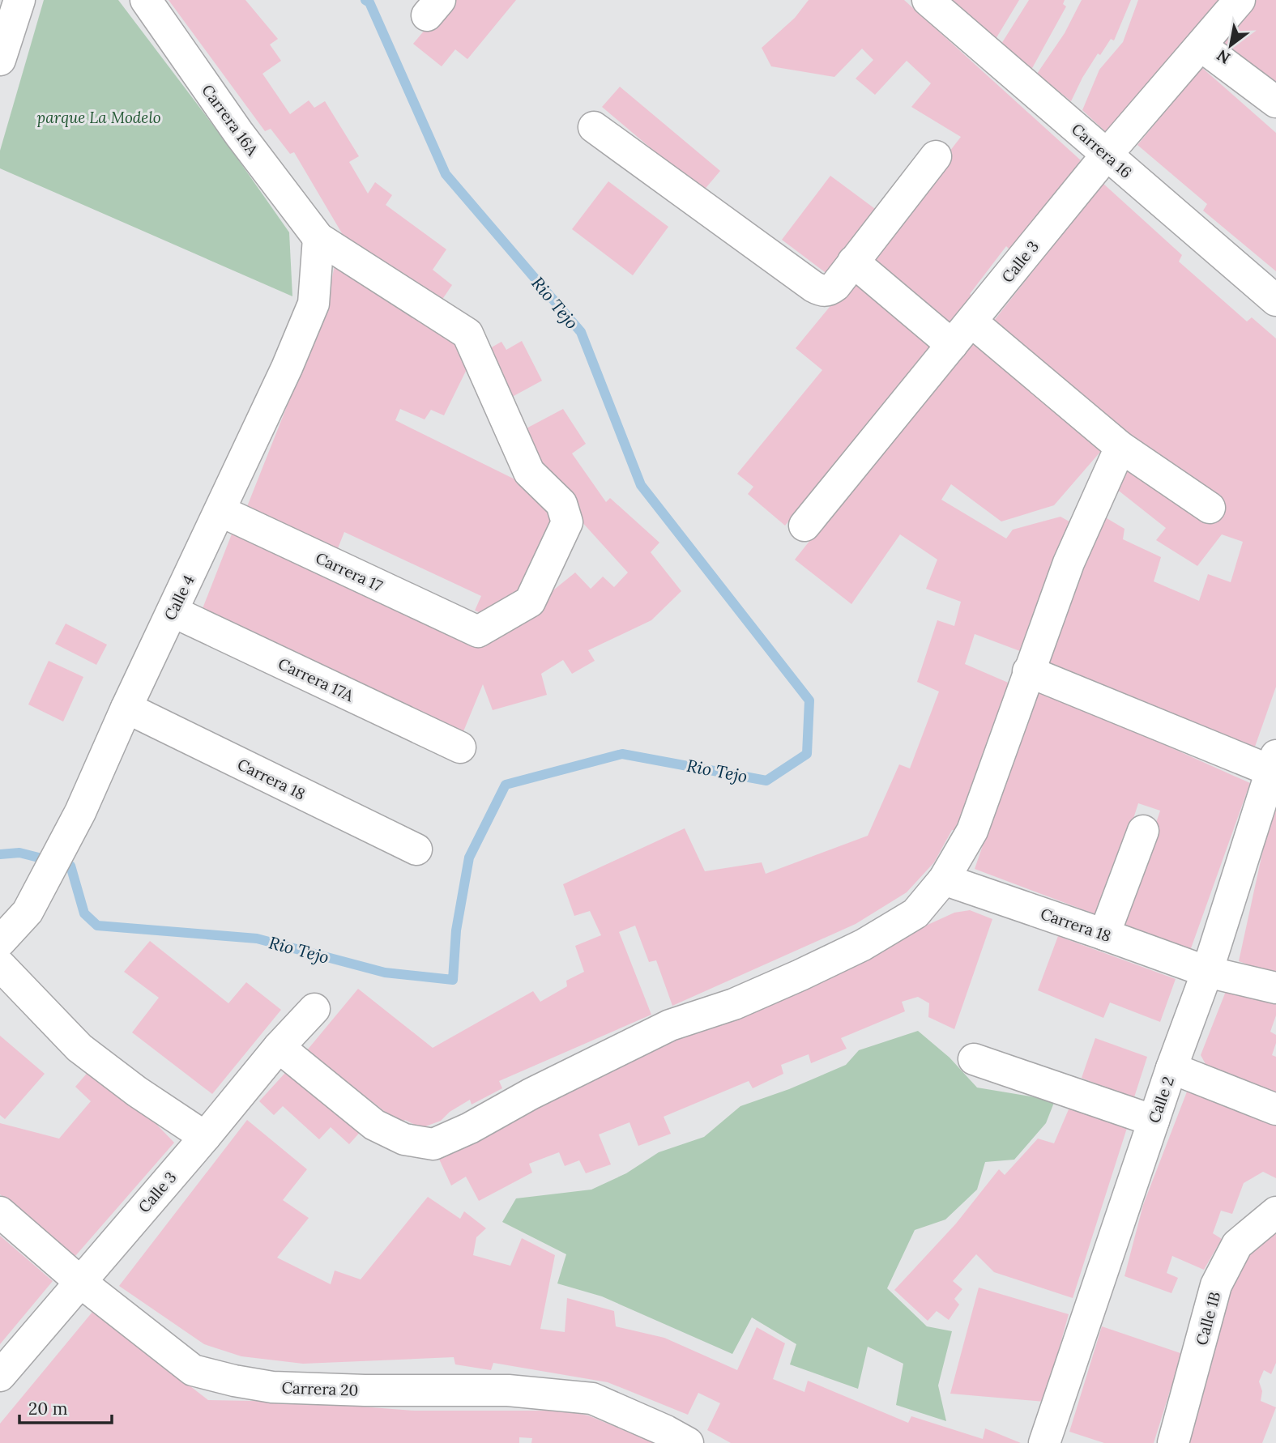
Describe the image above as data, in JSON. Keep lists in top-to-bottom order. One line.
{"streets":{"street":["Carrera 16A","Carrera 16","Calle 3","Carrera 17","Calle 4","Carrera 17A","Carrera 18","Calle 2","Calle 1B","Carrera 20"]},"crossings":[["Carrera 16A","Carrera 17"],["Carrera 16A","Calle 4"],["Carrera 16","Calle 3"],["Calle 3","Carrera 20"],["Carrera 17","Calle 4"],["Calle 4","Carrera 17A"],["Calle 4","Carrera 18"],["Carrera 18","Calle 2"]],"water":["Rio Tejo"],"parks":["parque La Modelo"],"scale_bar":"20 m","north":"bottom left"}
